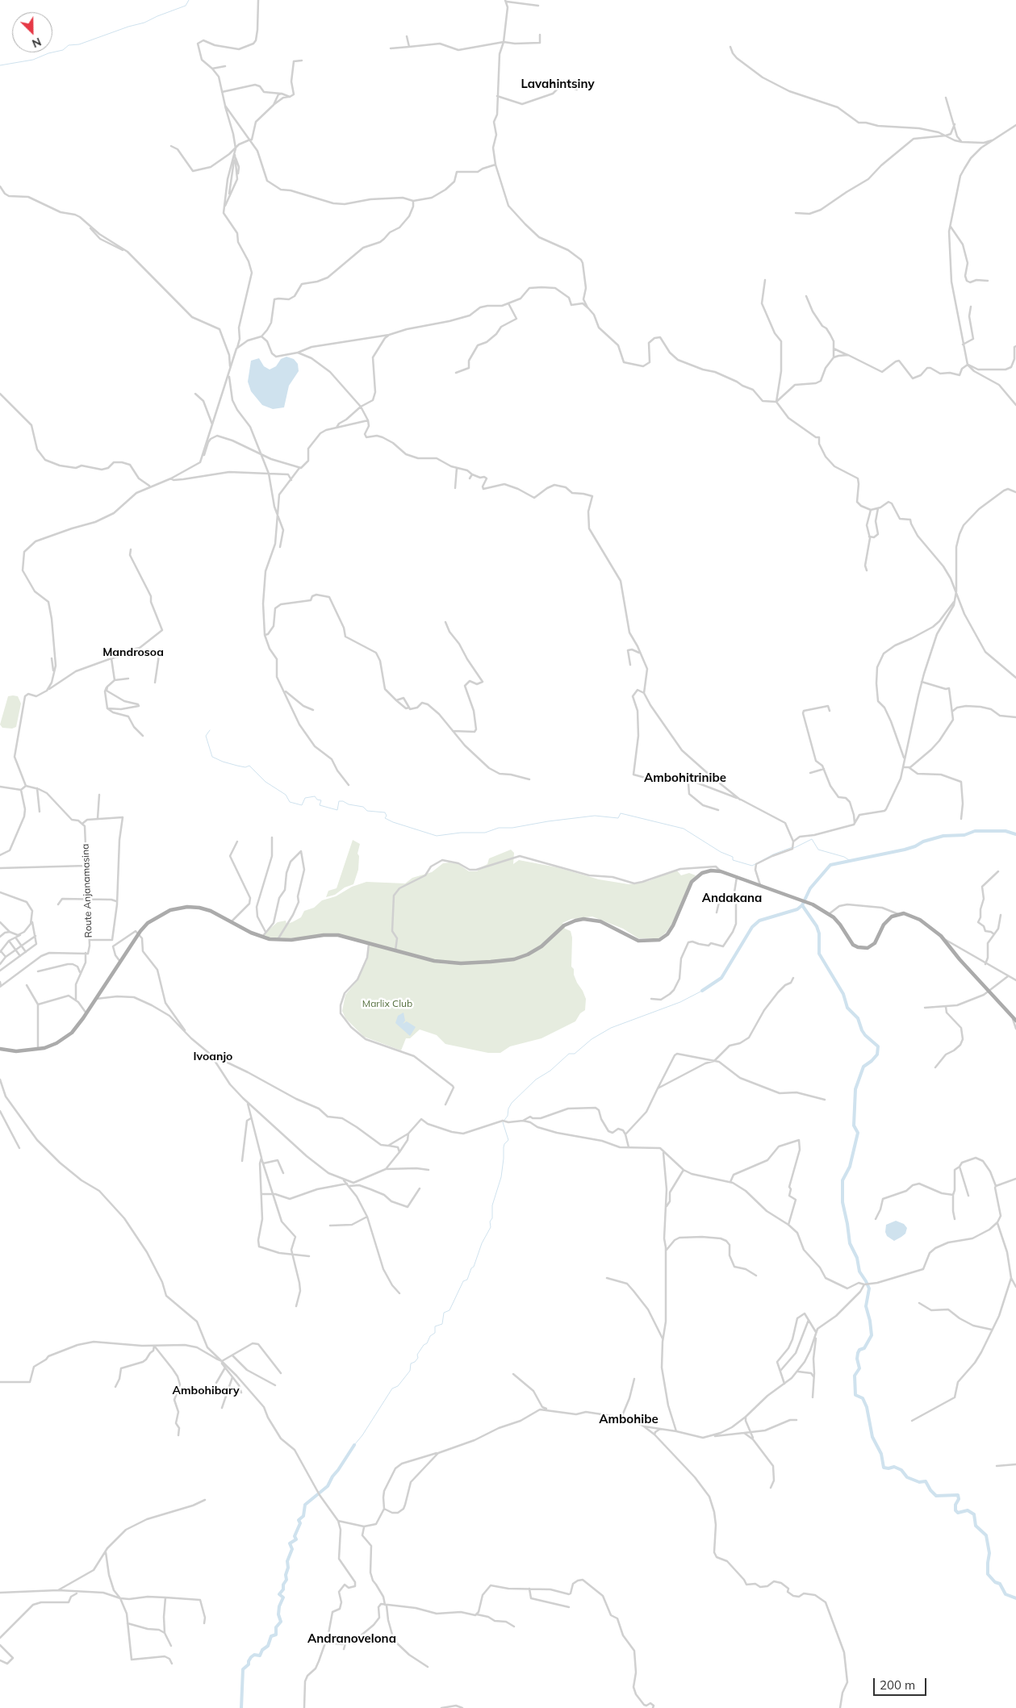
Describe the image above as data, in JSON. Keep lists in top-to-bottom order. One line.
{"streets":{"street":["Route Anjanamasina"]},"districts":["Lavahintsiny","Mandrosoa","Ambohitrinibe","Andakana","Ivoanjo","Ambohibary","Ambohibe","Andranovelona"],"parks":["Marlix Club"],"scale_bar":"200 m","north":"bottom right"}
